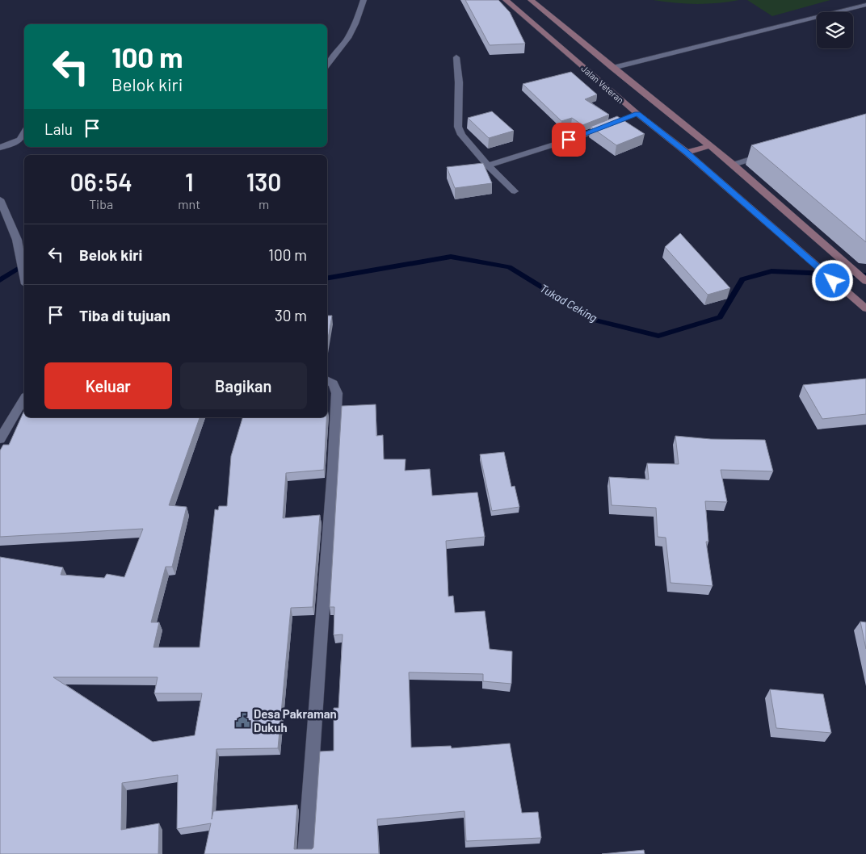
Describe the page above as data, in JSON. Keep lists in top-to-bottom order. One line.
{"streets":{"main road":["Jalan Veteran"]},"water":["Tukad Ceking"],"places":{"public building":["Desa Pakraman Dukuh"]},"page":{"turn":["100 m","Belok kiri"],"then":"Lalu","eta":["06:54","Tiba","1","mnt","130","m"],"list":[{"name":"Belok kiri","value":"100 m"},{"name":"Tiba di tujuan","value":"30 m"}],"buttons":["Keluar","Bagikan"]}}
